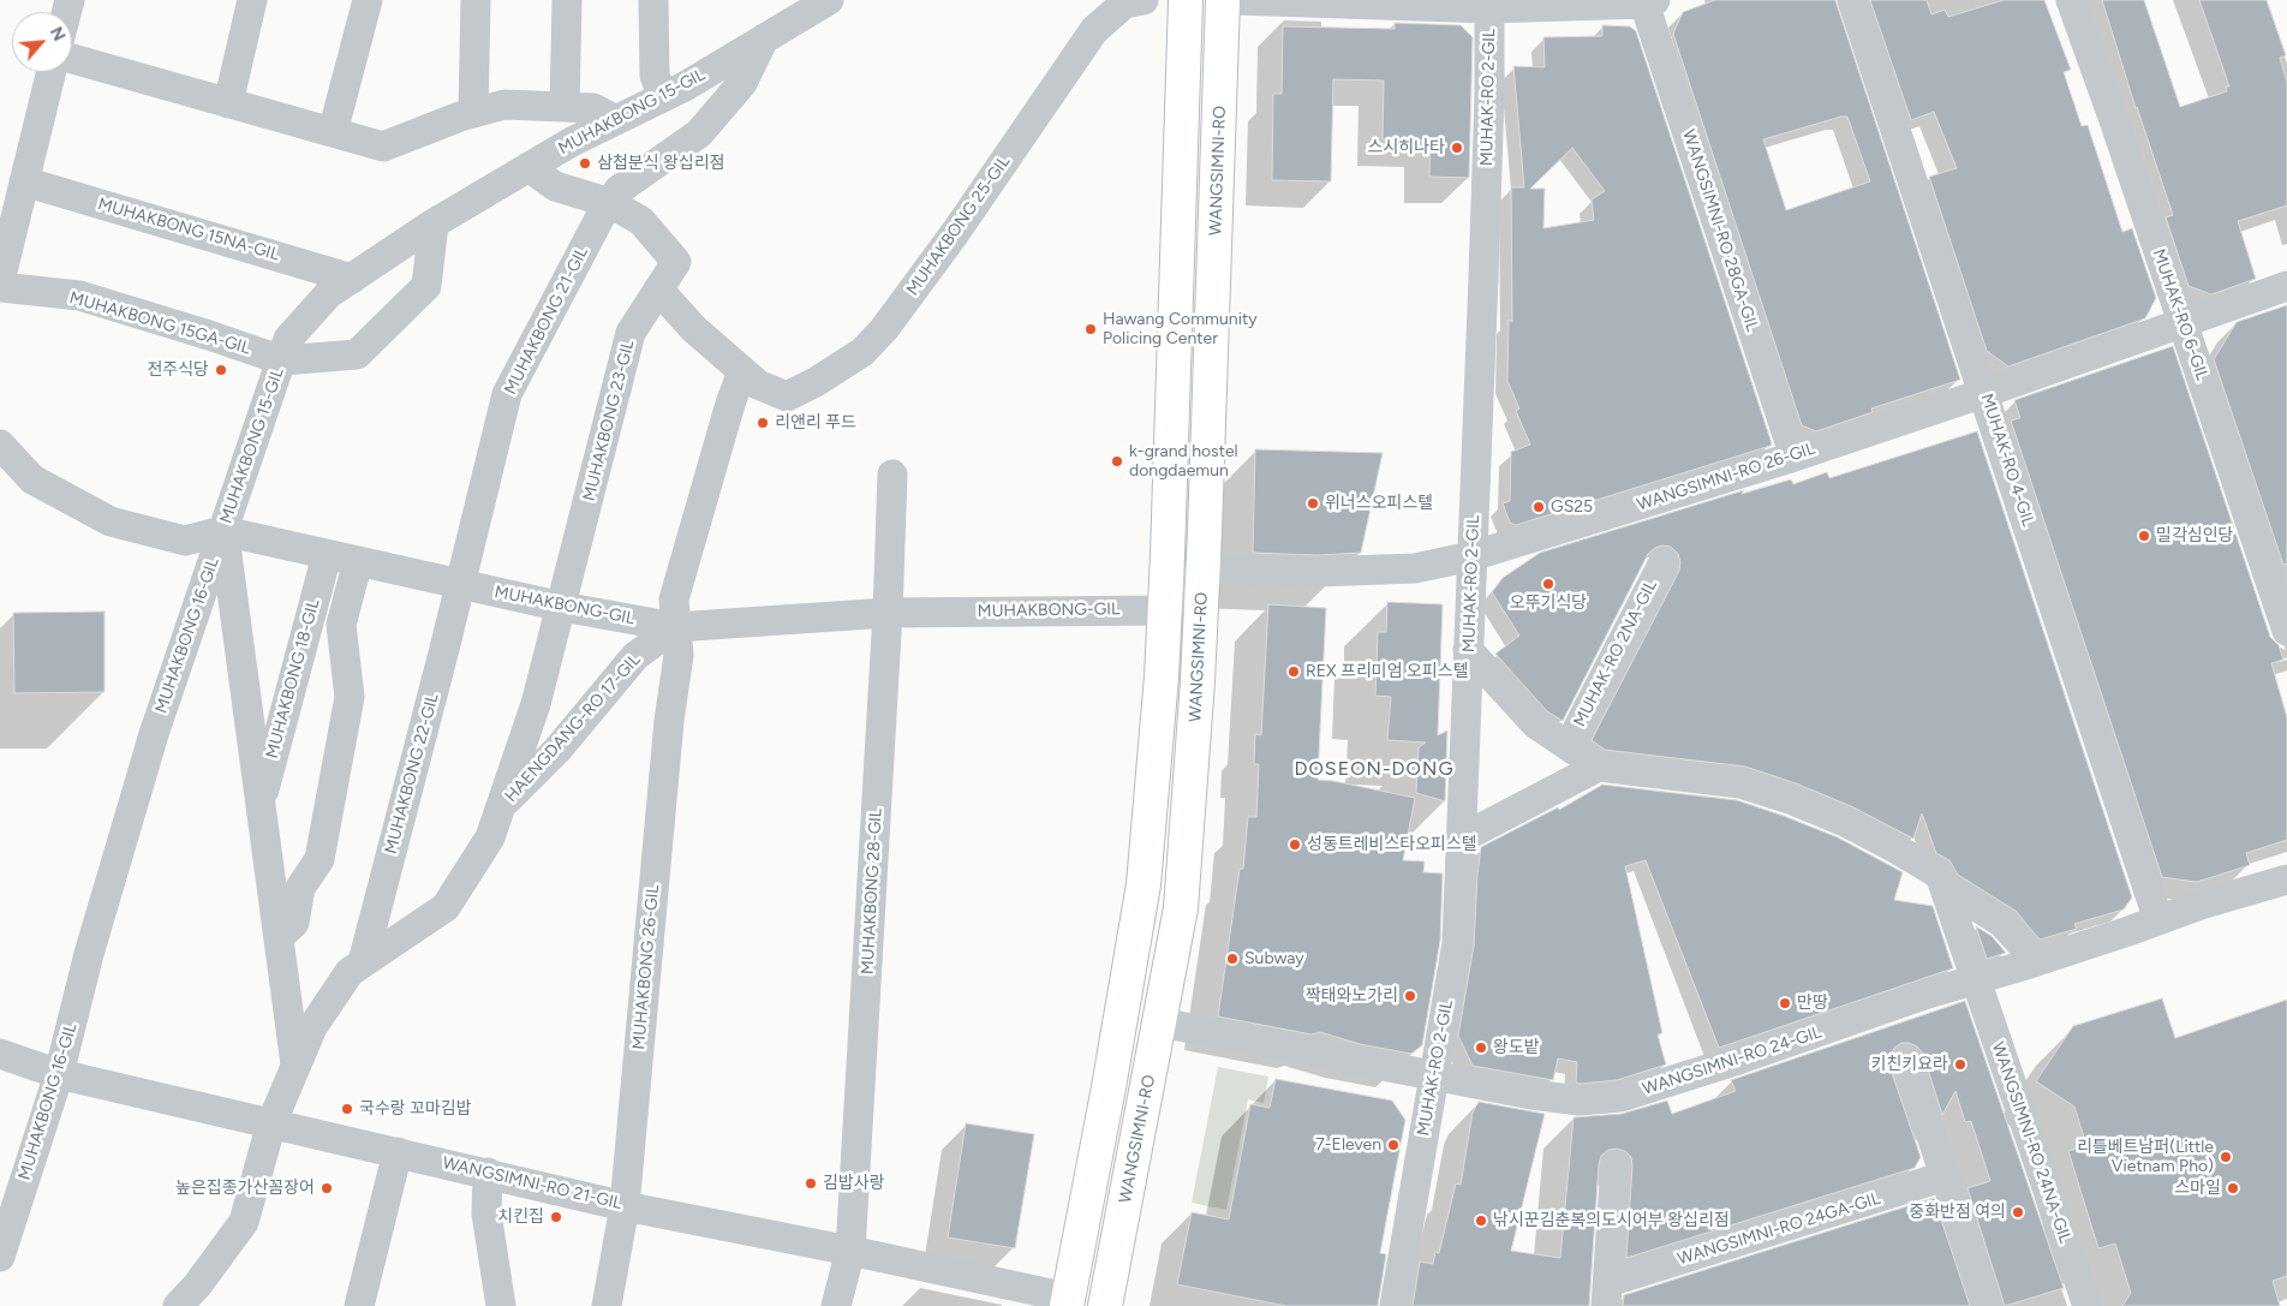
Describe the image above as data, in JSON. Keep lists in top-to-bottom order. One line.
{"streets":{"main road":["WANGSIMNI-RO"],"street":["MUHAK-RO 2-GIL","MUHAKBONG 15-GIL","MUHAKBONG 25-GIL","MUHAKBONG 15NA-GIL","WANGSIMNI-RO 28GA-GIL","MUHAK-RO 6-GIL","MUHAKBONG 21-GIL","MUHAKBONG 15GA-GIL","MUHAKBONG 23-GIL","MUHAK-RO 4-GIL","WANGSIMNI-RO 26-GIL","MUHAKBONG-GIL","MUHAKBONG 16-GIL","MUHAK-RO 2NA-GIL","MUHAKBONG 18-GIL","HAENGDANG-RO 17-GIL","MUHAKBONG 22-GIL","MUHAKBONG 28-GIL","MUHAKBONG 26-GIL","WANGSIMNI-RO 24-GIL","WANGSIMNI-RO 24NA-GIL","WANGSIMNI-RO 21-GIL","WANGSIMNI-RO 24GA-GIL"]},"crossings":[["MUHAK-RO 2-GIL","WANGSIMNI-RO 26-GIL"],["MUHAK-RO 2-GIL","MUHAK-RO 2NA-GIL"],["MUHAK-RO 2-GIL","WANGSIMNI-RO 24-GIL"],["MUHAKBONG 15-GIL","MUHAKBONG 15NA-GIL"],["MUHAKBONG 15-GIL","MUHAKBONG 21-GIL"],["MUHAKBONG 15-GIL","MUHAKBONG 15GA-GIL"],["MUHAKBONG 15-GIL","MUHAKBONG-GIL"],["MUHAKBONG 15-GIL","MUHAKBONG 16-GIL"],["WANGSIMNI-RO","WANGSIMNI-RO 26-GIL"],["WANGSIMNI-RO","WANGSIMNI-RO 24-GIL"],["MUHAKBONG 25-GIL","MUHAKBONG 23-GIL"],["WANGSIMNI-RO 28GA-GIL","WANGSIMNI-RO 26-GIL"],["MUHAK-RO 6-GIL","WANGSIMNI-RO 26-GIL"],["MUHAKBONG 21-GIL","MUHAKBONG 23-GIL"],["MUHAKBONG 21-GIL","MUHAKBONG-GIL"],["MUHAKBONG 21-GIL","MUHAKBONG 22-GIL"],["MUHAKBONG 23-GIL","MUHAKBONG-GIL"],["MUHAKBONG 23-GIL","HAENGDANG-RO 17-GIL"],["MUHAK-RO 4-GIL","WANGSIMNI-RO 26-GIL"],["MUHAK-RO 4-GIL","WANGSIMNI-RO 24-GIL"],["MUHAKBONG-GIL","MUHAKBONG 16-GIL"],["MUHAKBONG-GIL","MUHAKBONG 18-GIL"],["MUHAKBONG-GIL","HAENGDANG-RO 17-GIL"],["MUHAKBONG-GIL","MUHAKBONG 22-GIL"],["MUHAKBONG-GIL","MUHAKBONG 28-GIL"],["MUHAKBONG-GIL","MUHAKBONG 26-GIL"],["MUHAKBONG 16-GIL","MUHAKBONG 18-GIL"],["MUHAKBONG 16-GIL","HAENGDANG-RO 17-GIL"],["MUHAKBONG 16-GIL","WANGSIMNI-RO 21-GIL"],["MUHAK-RO 2NA-GIL","WANGSIMNI-RO 24-GIL"],["MUHAK-RO 2NA-GIL","WANGSIMNI-RO 24NA-GIL"],["HAENGDANG-RO 17-GIL","MUHAKBONG 22-GIL"],["HAENGDANG-RO 17-GIL","MUHAKBONG 26-GIL"],["HAENGDANG-RO 17-GIL","WANGSIMNI-RO 21-GIL"],["MUHAKBONG 28-GIL","WANGSIMNI-RO 21-GIL"],["MUHAKBONG 26-GIL","WANGSIMNI-RO 21-GIL"],["WANGSIMNI-RO 24-GIL","WANGSIMNI-RO 24NA-GIL"]],"districts":["DOSEON-DONG"],"places":["스시히나타","삼첩분식 왕십리점","Hawang Community Policing Center","전주식당","리앤리 푸드","k-grand hostel dongdaemun","위너스오피스텔","GS25","밀각심인당","오뚜기식당","REX 프리미엄 오피스텔","성동트레비스타오피스텔","Subway","짝태와노가리","만땅","왕도밭","키친키요라","국수랑 꼬마김밥","7-Eleven","리틀베트남퍼(Little Vietnam Pho)","김밥사랑","높은집종가산꼼장어","스마일","중화반점 여의","치킨집","낚시꾼김춘복의도시어부 왕십리점"],"north":"top right"}
